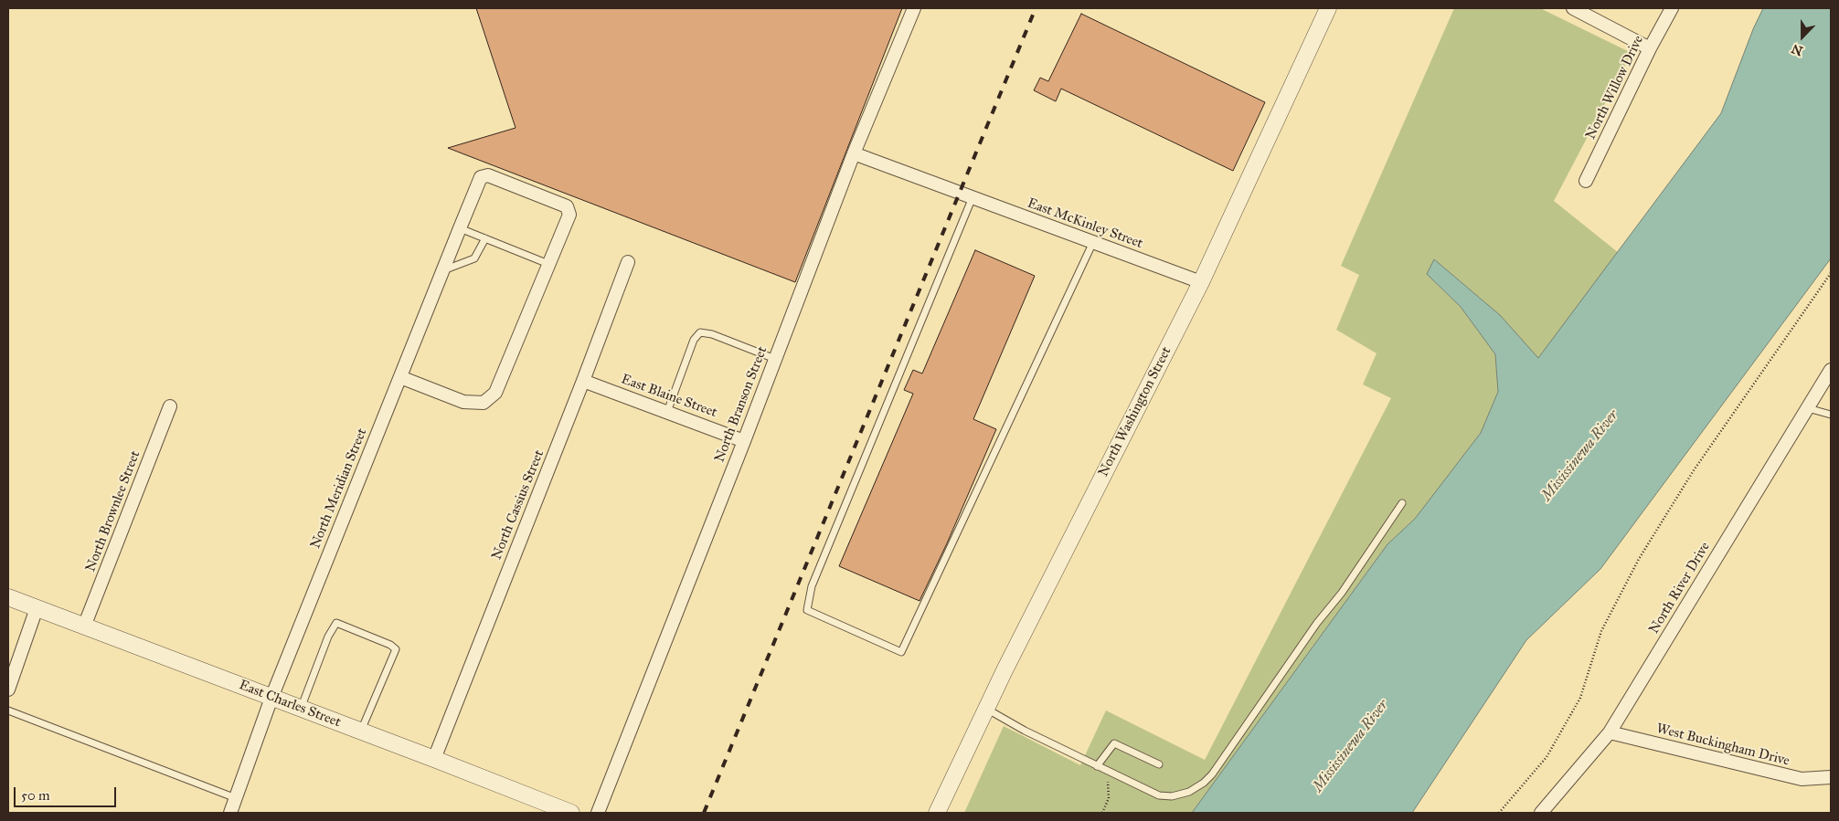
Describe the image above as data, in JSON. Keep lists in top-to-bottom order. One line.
{"streets":{"street":["North Willow Drive","East McKinley Street","East Blaine Street","North Branson Street","North Washington Street","North Meridian Street","North Cassius Street","North Brownlee Street","North River Drive","East Charles Street","West Buckingham Drive"]},"crossings":[["East McKinley Street","North Branson Street"],["East McKinley Street","North Washington Street"],["East Blaine Street","North Branson Street"],["East Blaine Street","North Cassius Street"],["North Meridian Street","East Charles Street"],["North Cassius Street","East Charles Street"],["North Brownlee Street","East Charles Street"],["North River Drive","West Buckingham Drive"]],"water":["Mississinewa River"],"scale_bar":"50 m","north":"bottom"}
